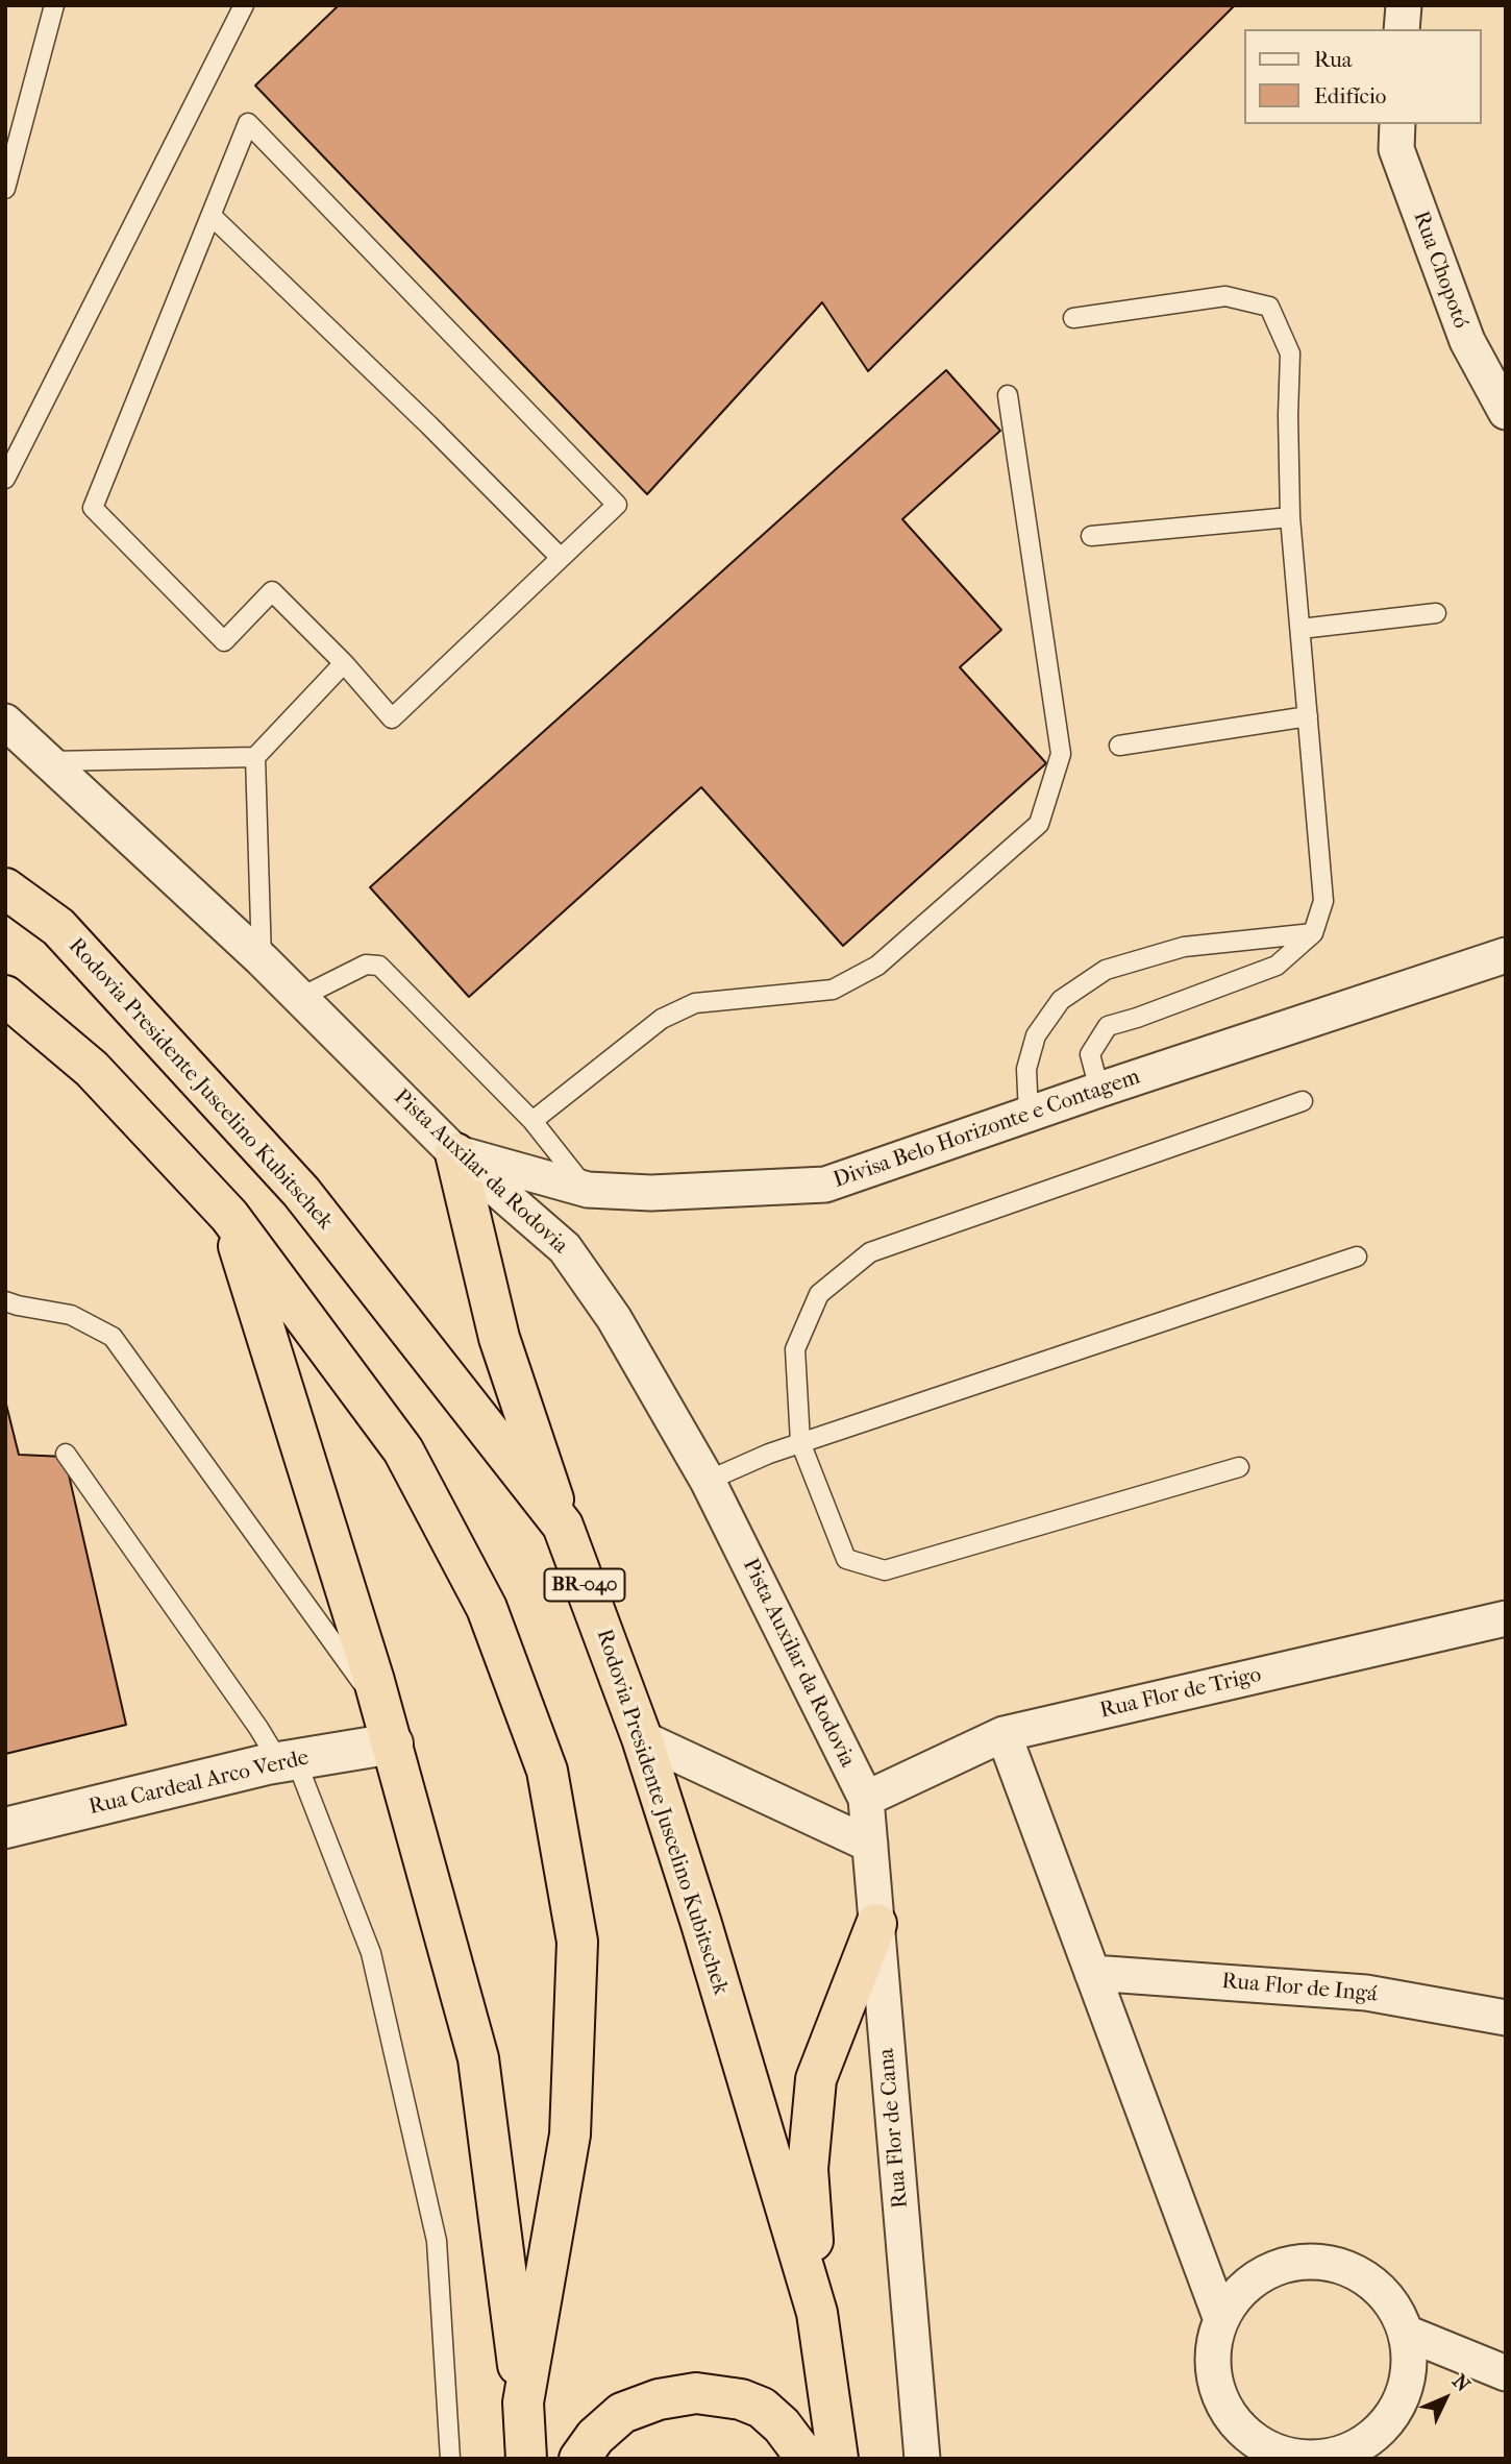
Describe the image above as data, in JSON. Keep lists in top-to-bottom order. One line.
{"streets":{"highway":["Rodovia Presidente Juscelino Kubitschek","BR-040"],"street":["Rua Chopotó","Divisa Belo Horizonte e Contagem","Pista Auxilar da Rodovia","Rua Flor de Trigo","Rua Cardeal Arco Verde","Rua Flor de Ingá","Rua Flor de Cana"]},"crossings":[["Divisa Belo Horizonte e Contagem","Pista Auxilar da Rodovia"],["Pista Auxilar da Rodovia","Rua Flor de Trigo"],["Pista Auxilar da Rodovia","Rua Flor de Cana"],["Rua Flor de Trigo","Rua Flor de Cana"]],"legend":["Rua","Edifício"],"north":"top right"}
